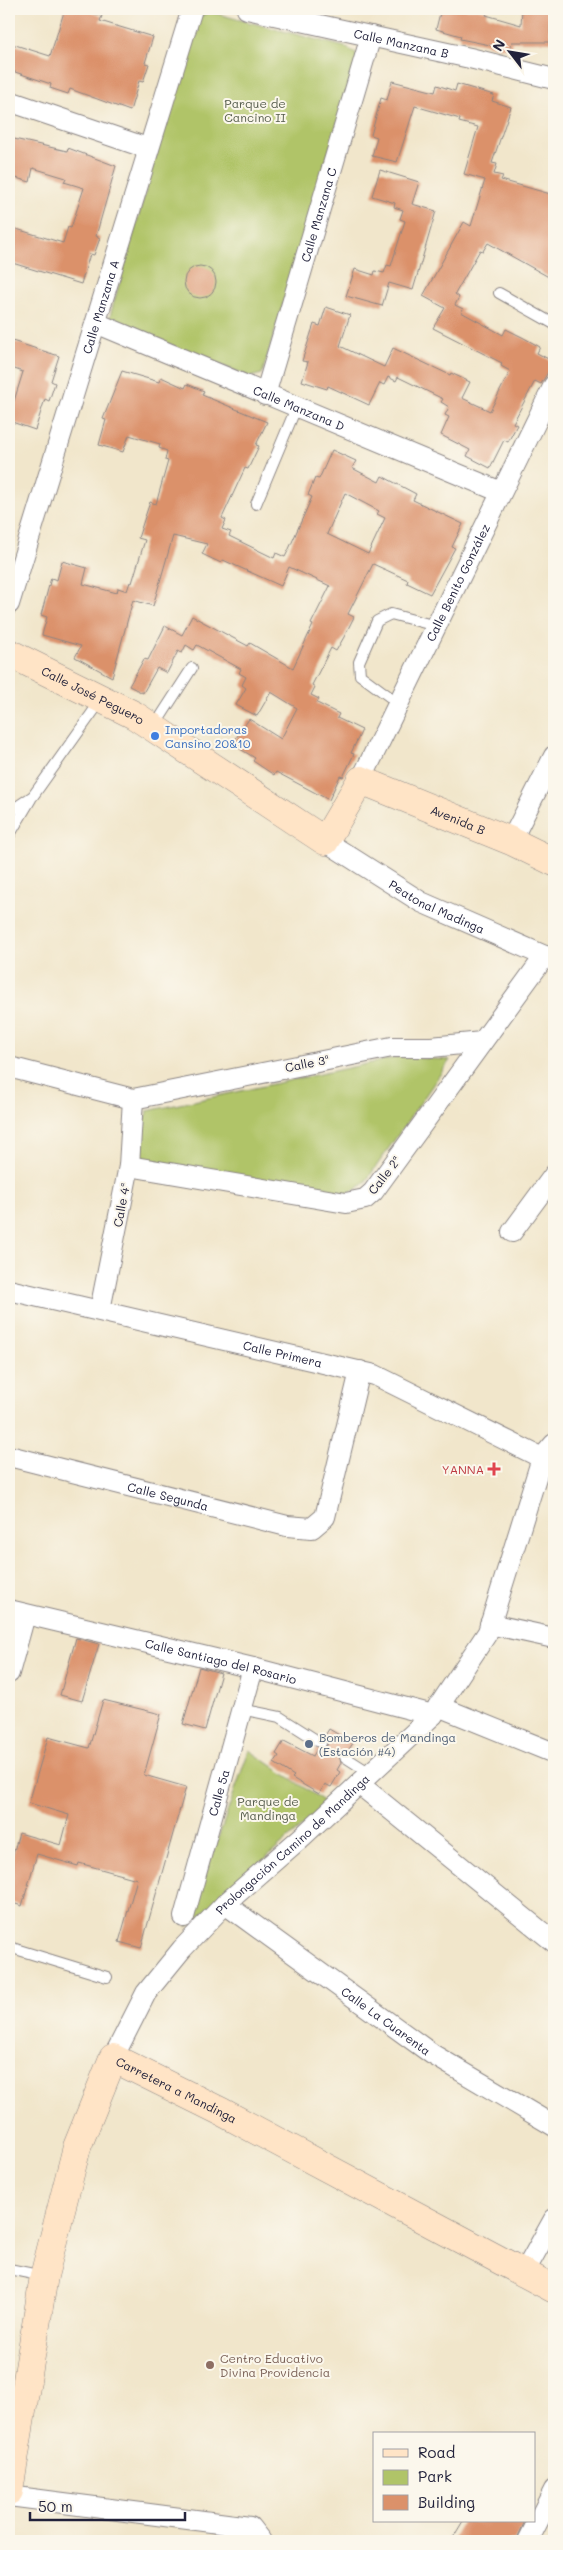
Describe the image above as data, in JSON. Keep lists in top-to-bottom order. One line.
{"streets":{"street":["Calle Manzana B","Calle Manzana C","Calle Manzana A","Calle Manzana D","Calle Benito González","Calle José Peguero","Avenida B","Peatonal Madinga","Calle 3ª","Calle 2ª","Calle 4ª","Calle Primera","Calle Segunda","Calle Santiago del Rosario","Calle 5a","Prolongación Camino de Mandinga","Calle La Cuarenta","Carretera a Mandinga"]},"crossings":[["Calle Manzana B","Calle Manzana C"],["Calle Manzana C","Calle Manzana D"],["Calle Manzana A","Calle Manzana D"],["Calle Manzana D","Calle Benito González"],["Calle Benito González","Avenida B"],["Calle José Peguero","Peatonal Madinga"],["Peatonal Madinga","Calle 2ª"],["Calle 3ª","Calle 2ª"],["Calle 3ª","Calle 4ª"],["Calle 2ª","Calle 4ª"],["Calle 4ª","Calle Primera"],["Calle Primera","Calle Segunda"],["Calle Primera","Prolongación Camino de Mandinga"],["Calle Santiago del Rosario","Calle 5a"],["Calle Santiago del Rosario","Prolongación Camino de Mandinga"],["Prolongación Camino de Mandinga","Calle La Cuarenta"],["Prolongación Camino de Mandinga","Carretera a Mandinga"]],"parks":["Parque de Cancino II","Parque de Mandinga"],"places":{"other":["Importadoras Cansino 20&10","Bomberos de Mandinga (Estación #4)","Centro Educativo Divina Providencia"],"health":["YANNA"]},"legend":["Road","Park","Building"],"scale_bar":"50 m","north":"top left"}
